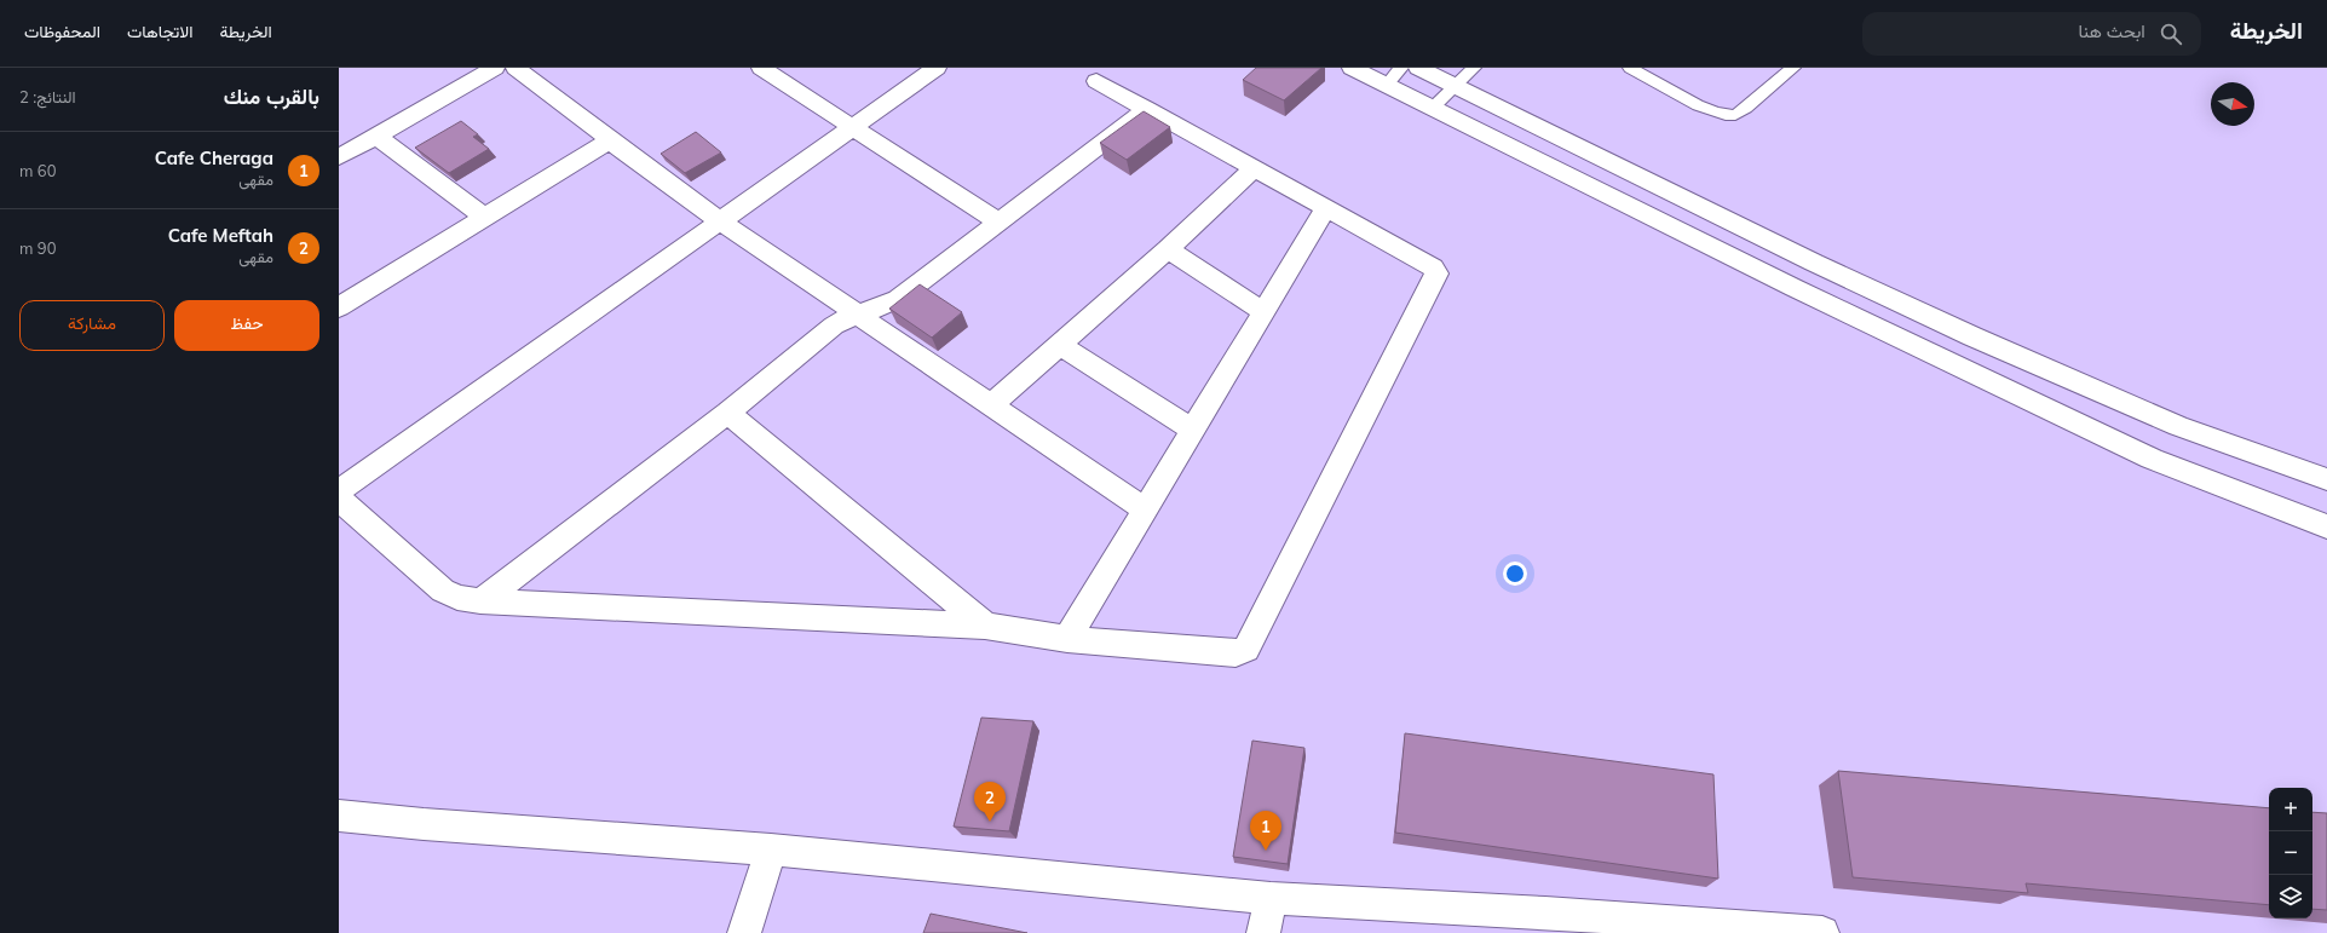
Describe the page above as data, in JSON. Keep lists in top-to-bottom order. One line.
{"north":"right","page":{"header":"الخريطة","search":"ابحث هنا","nav":["الخريطة","الاتجاهات","المحفوظات"],"heading":["بالقرب منك","النتائج: 2"],"list":[{"mark":"1","name":"Cafe Cheraga","note":"مقهى","value":"60 m"},{"mark":"2","name":"Cafe Meftah","note":"مقهى","value":"90 m"}],"buttons":["حفظ","مشاركة"],"pins":["2","1"],"map_buttons":["+","−"]}}
